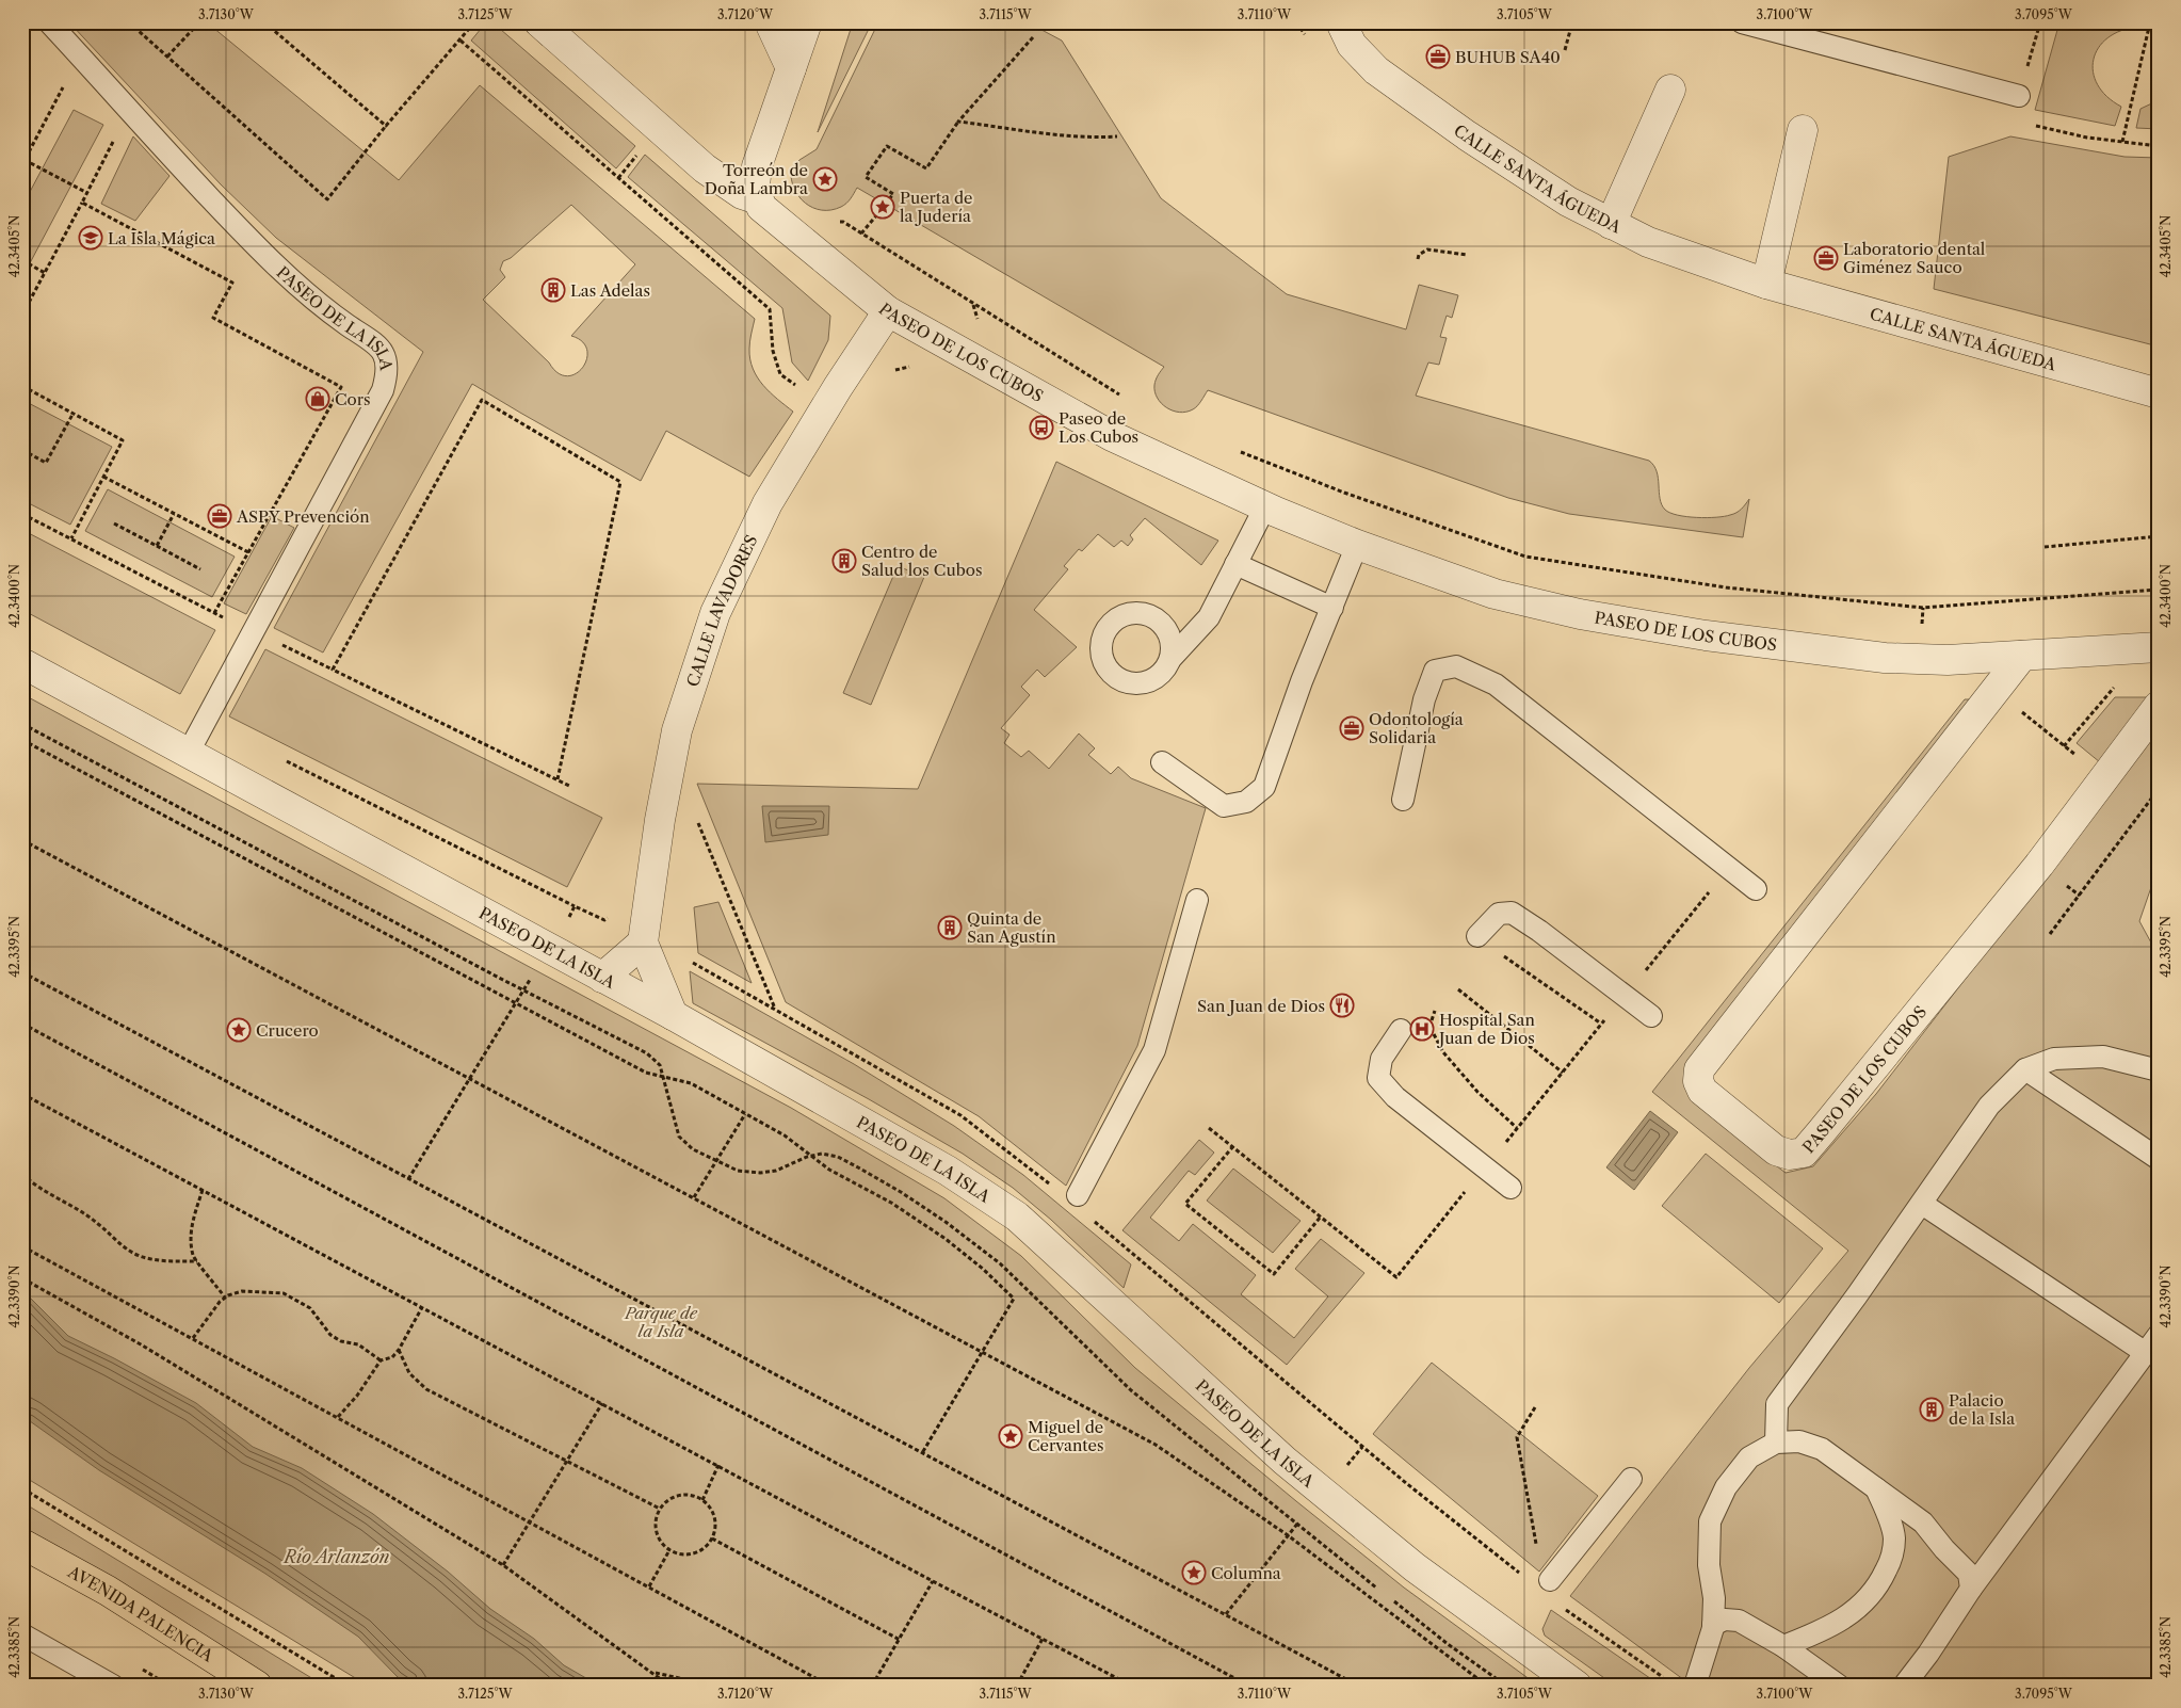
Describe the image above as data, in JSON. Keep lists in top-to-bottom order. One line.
{"streets":{"highway":["AVENIDA PALENCIA"],"street":["CALLE SANTA ÁGUEDA","PASEO DE LA ISLA","PASEO DE LOS CUBOS","CALLE LAVADORES"]},"crossings":[["PASEO DE LOS CUBOS","CALLE LAVADORES"]],"water":["Río Arlanzón"],"parks":["Parque de la Isla"],"places":{"office":["BUHUB SA40","Laboratorio dental Giménez Sauco","ASPY Prevención","Odontología Solidaria"],"place":["Torreón de Doña Lambra","Puerta de la Judería","Crucero","Miguel de Cervantes","Columna"],"school or university":["La Isla Mágica"],"building":["Las Adelas","Centro de Salud los Cubos","Quinta de San Agustín","Palacio de la Isla"],"shop":["Cors"],"bus stop":["Paseo de Los Cubos"],"restaurant":["San Juan de Dios"],"hospital":["Hospital San Juan de Dios"]},"coordinates":["3.7130°W","3.7125°W","3.7120°W","3.7115°W","3.7110°W","3.7105°W","3.7100°W","3.7095°W","42.3405°N","42.3400°N","42.3395°N","42.3390°N","42.3385°N"]}
